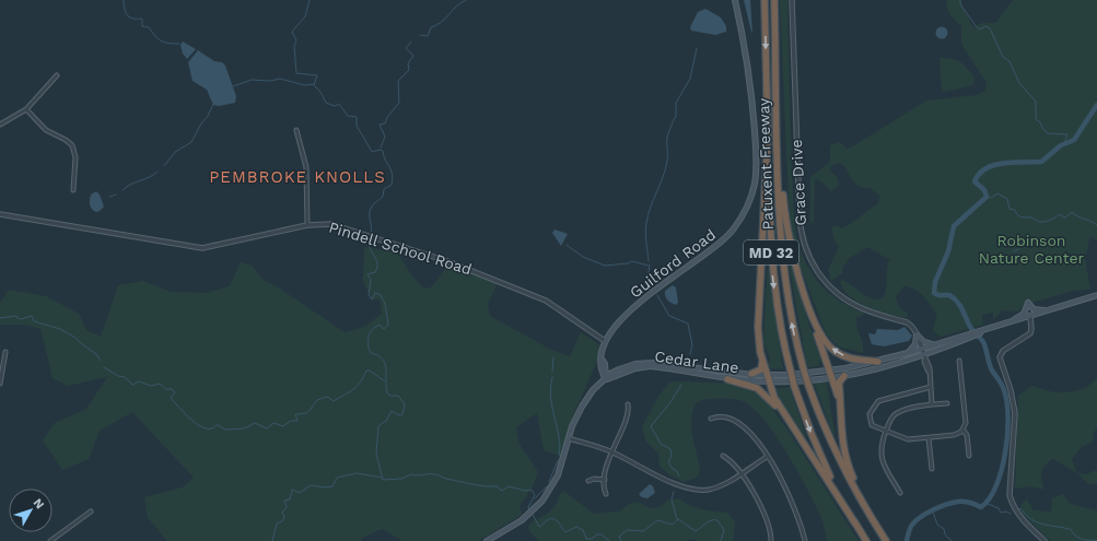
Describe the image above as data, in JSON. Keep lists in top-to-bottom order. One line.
{"streets":{"highway":["Patuxent Freeway","MD 32"],"main road":["Guilford Road","Cedar Lane"],"street":["Grace Drive","Pindell School Road"]},"crossings":[["Grace Drive","Cedar Lane"],["Pindell School Road","Guilford Road"],["Guilford Road","Cedar Lane"]],"districts":["PEMBROKE KNOLLS"],"parks":["Robinson Nature Center"],"north":"top right"}
